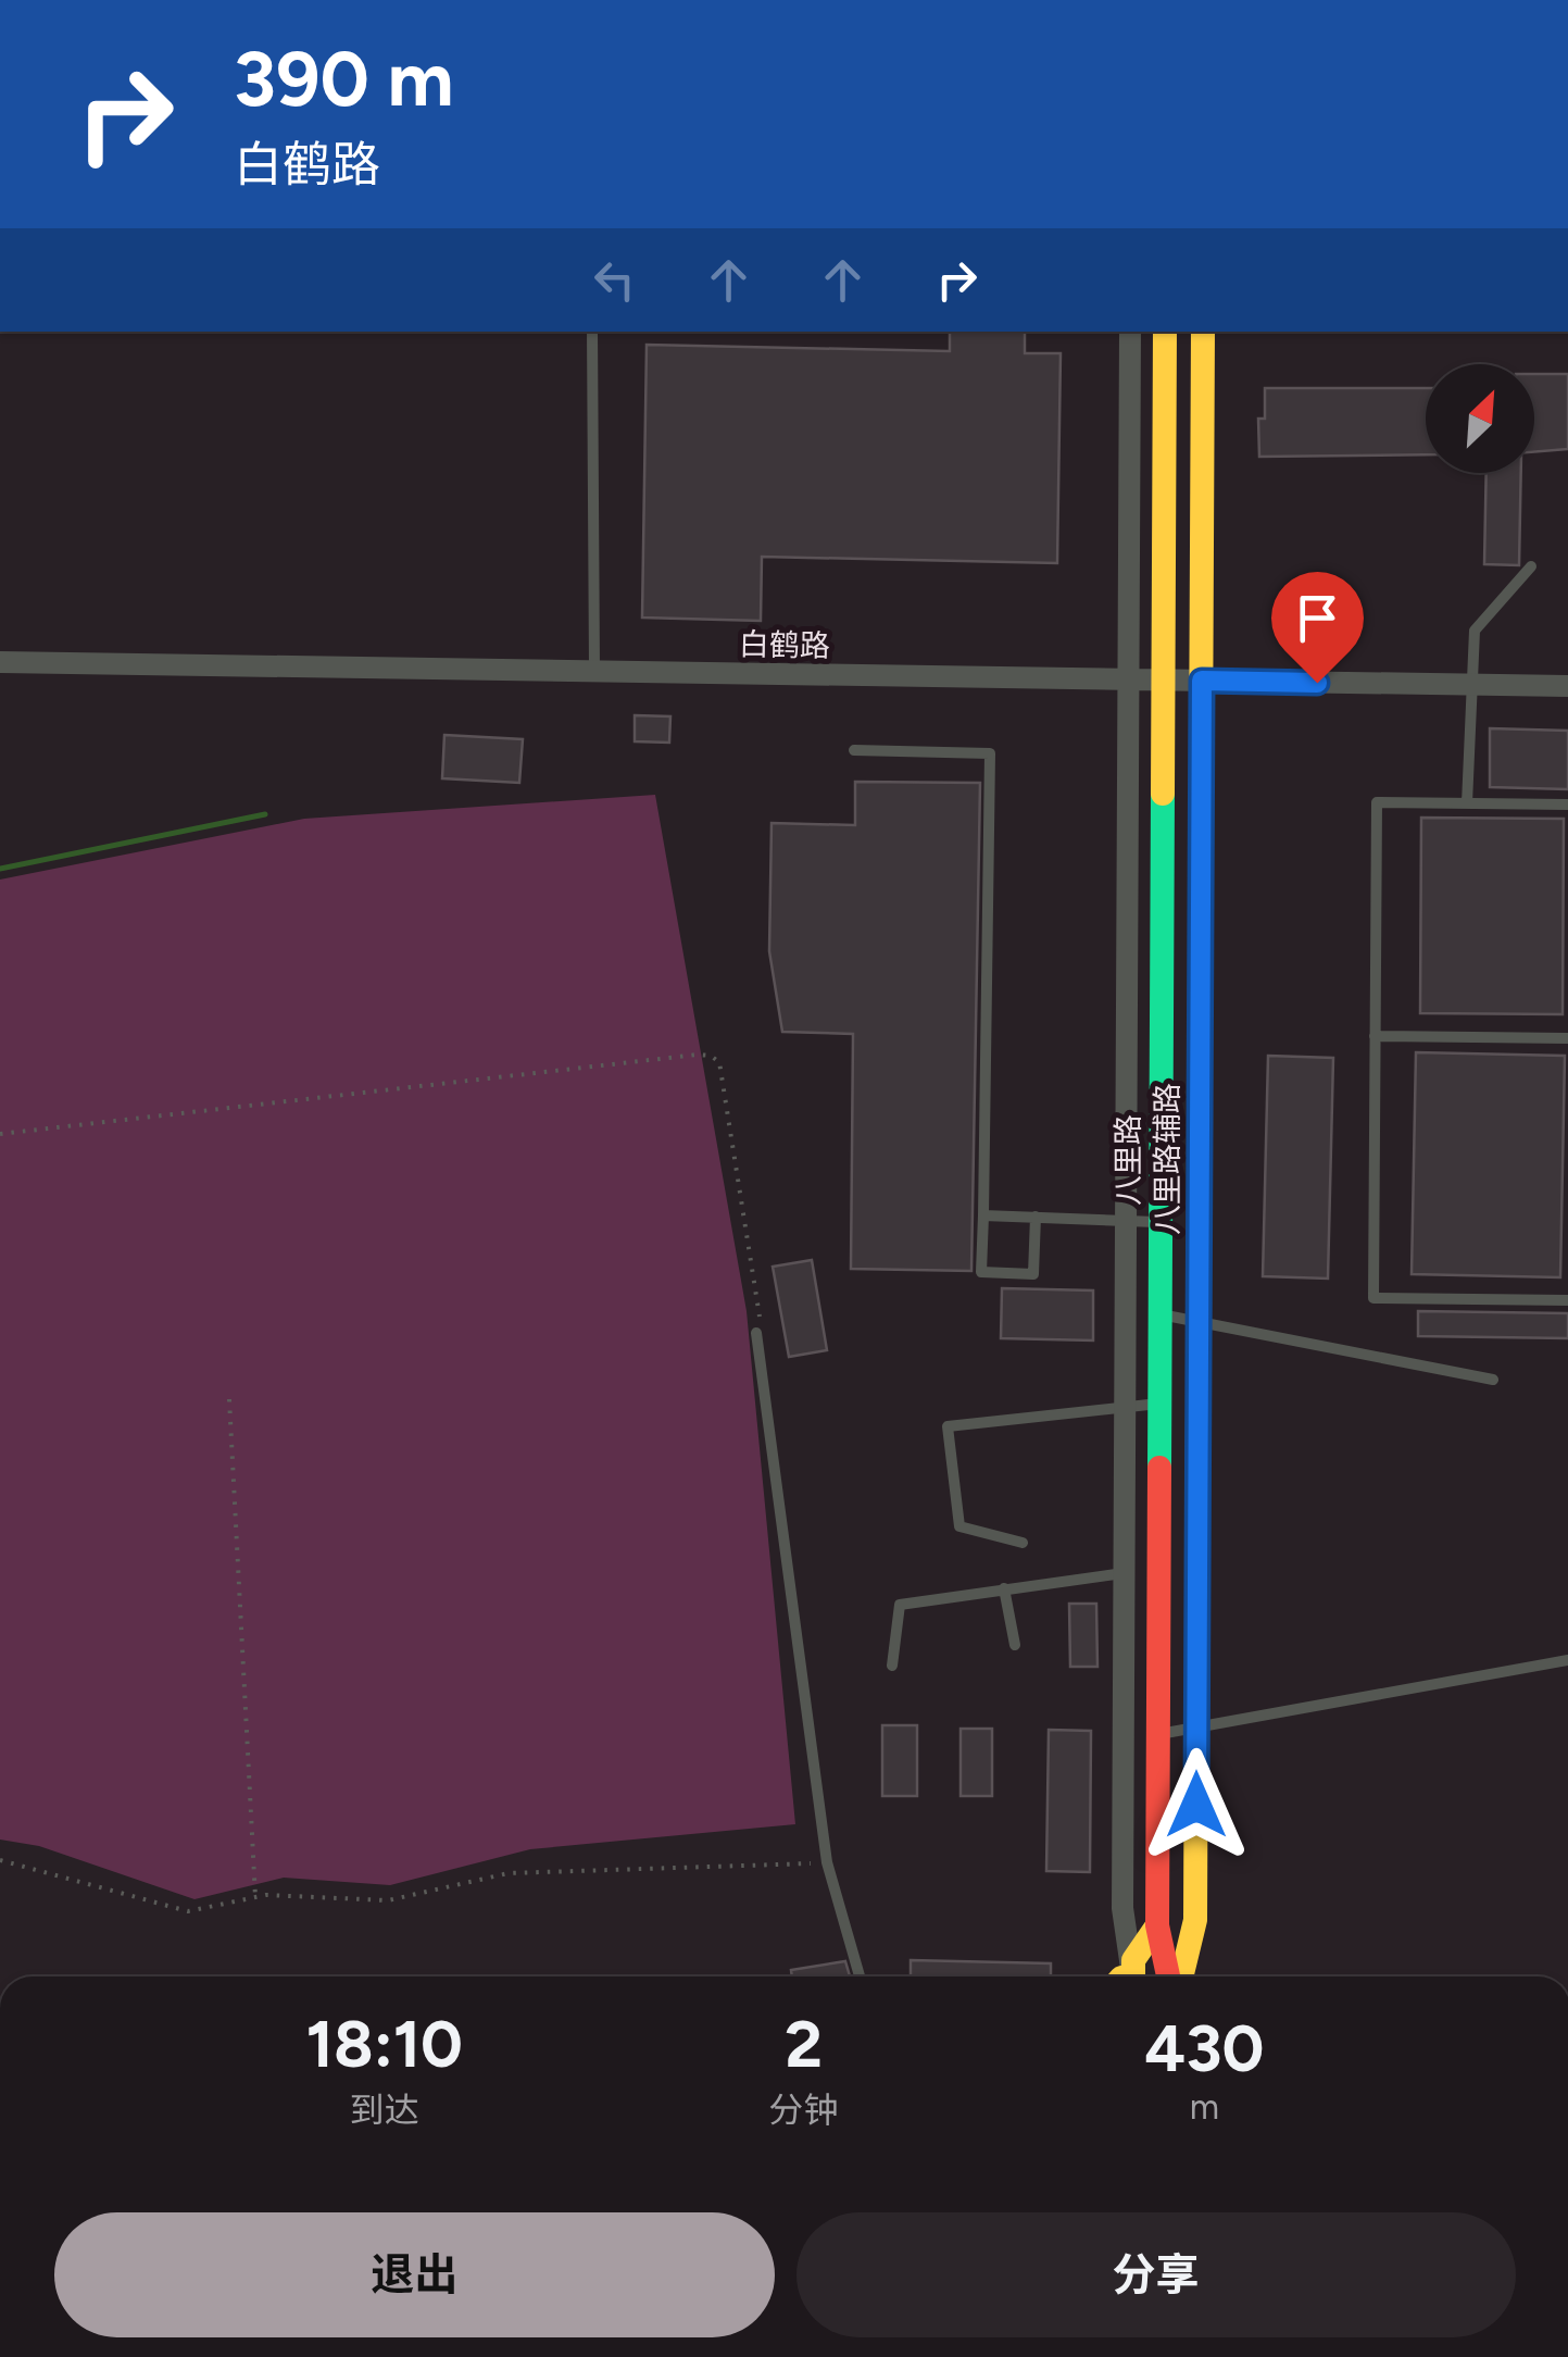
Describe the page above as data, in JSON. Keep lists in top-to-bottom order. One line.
{"streets":{"main road":["八里路辅路","八里路"],"street":["白鹤路"]},"crossings":[["白鹤路","八里路辅路"],["白鹤路","八里路"]],"north":"top right","page":{"turn":["390 m","白鹤路"],"eta":["18:10","到达","2","分钟","430","m"],"buttons":["退出","分享"]}}
